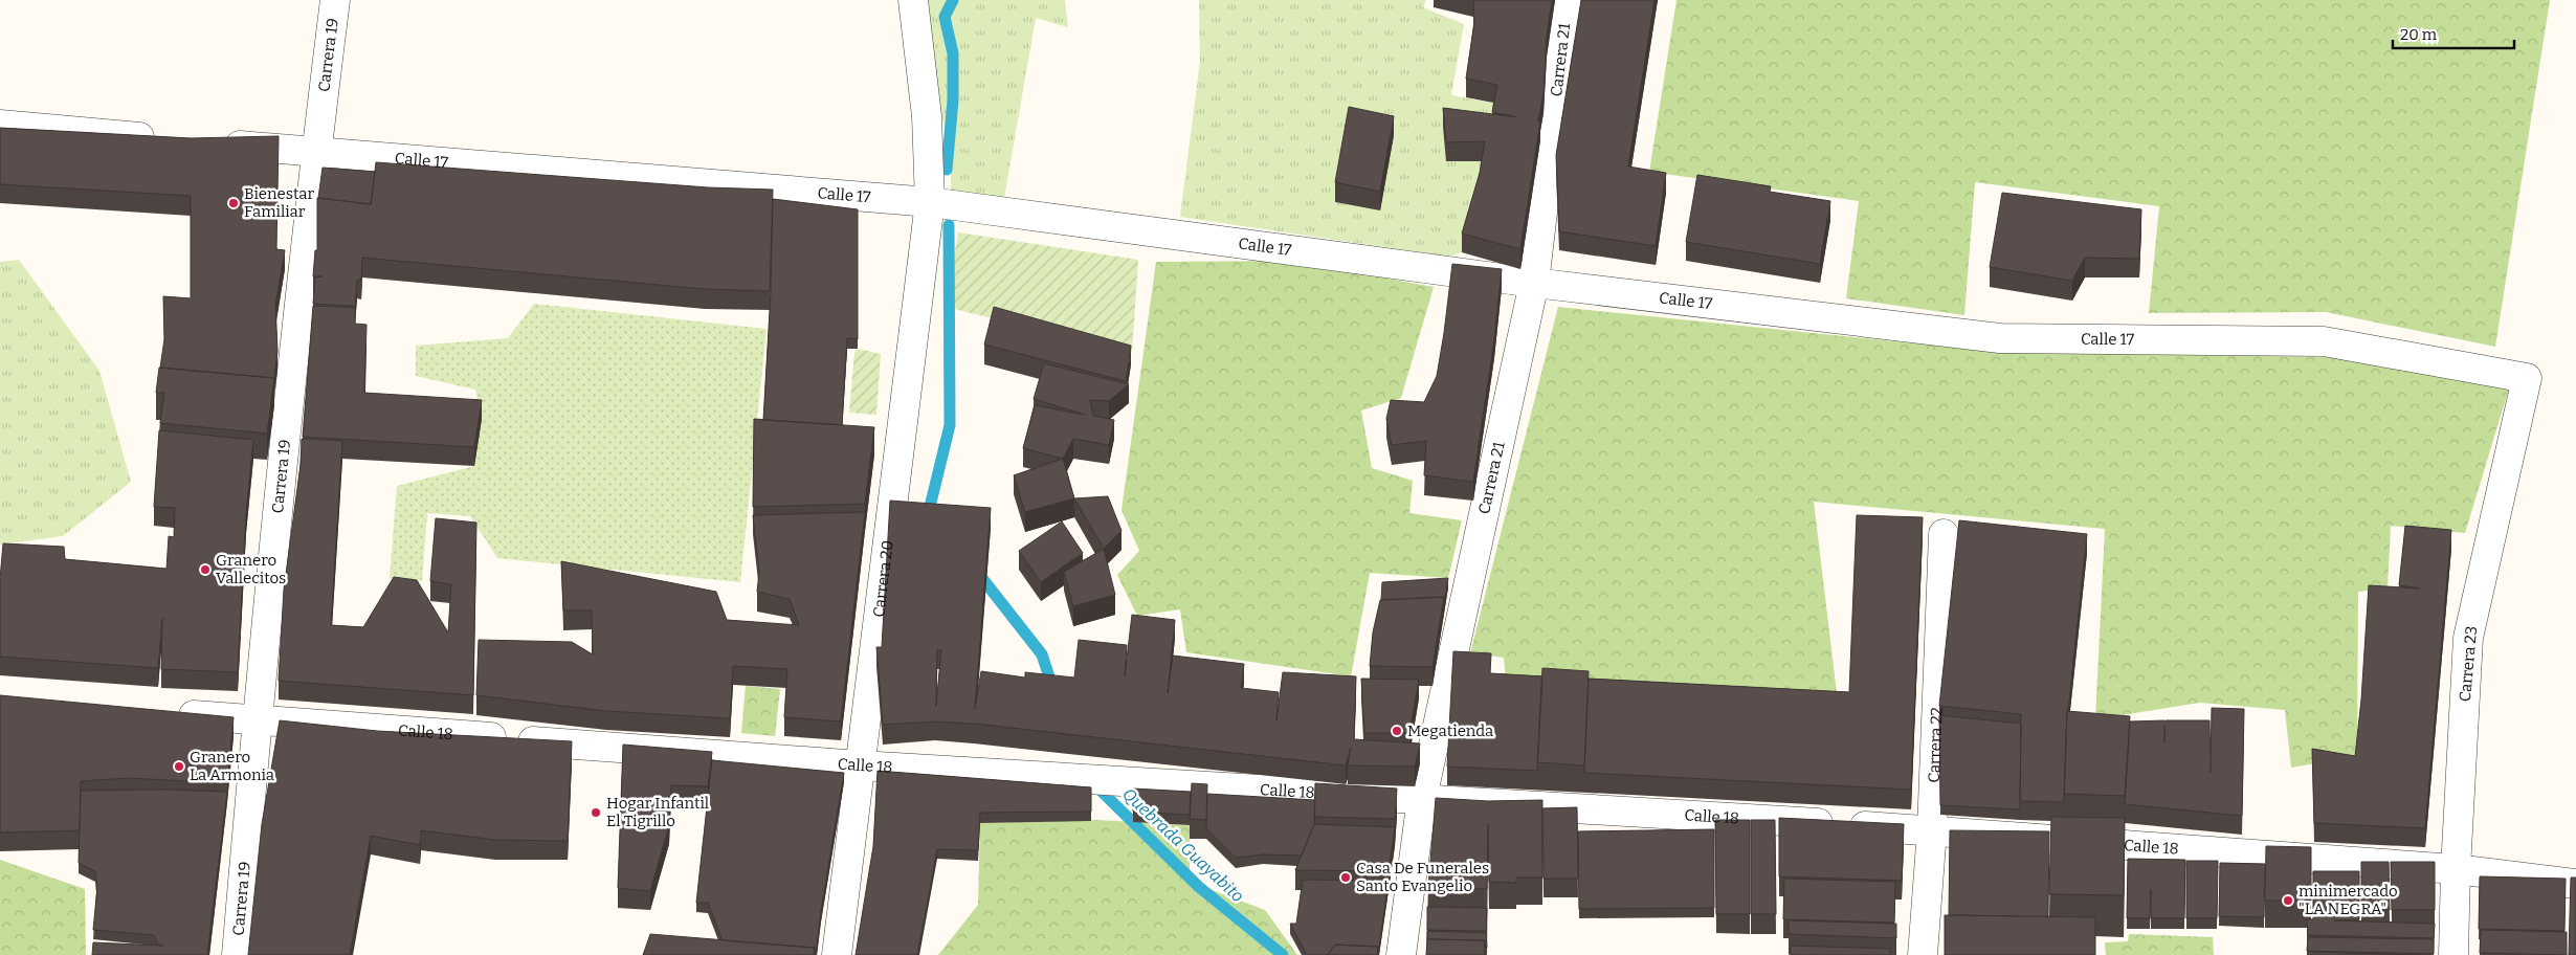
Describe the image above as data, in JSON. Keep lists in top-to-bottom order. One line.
{"streets":{"street":["Carrera 19","Carrera 21","Calle 17","Carrera 20","Carrera 23","Calle 18","Carrera 22"]},"crossings":[["Carrera 19","Calle 17"],["Carrera 19","Calle 18"],["Carrera 21","Calle 17"],["Carrera 21","Calle 18"],["Calle 17","Carrera 20"],["Calle 17","Carrera 23"],["Carrera 20","Calle 18"],["Carrera 23","Calle 18"],["Calle 18","Carrera 22"]],"water":["Quebrada Guayabito"],"places":["Bienestar Familiar","Granero Vallecitos","Megatienda","Granero La Armonia","Hogar Infantil El Tigrillo","Casa De Funerales Santo Evangelio","minimercado \"LA NEGRA\""],"scale_bar":"20 m"}
